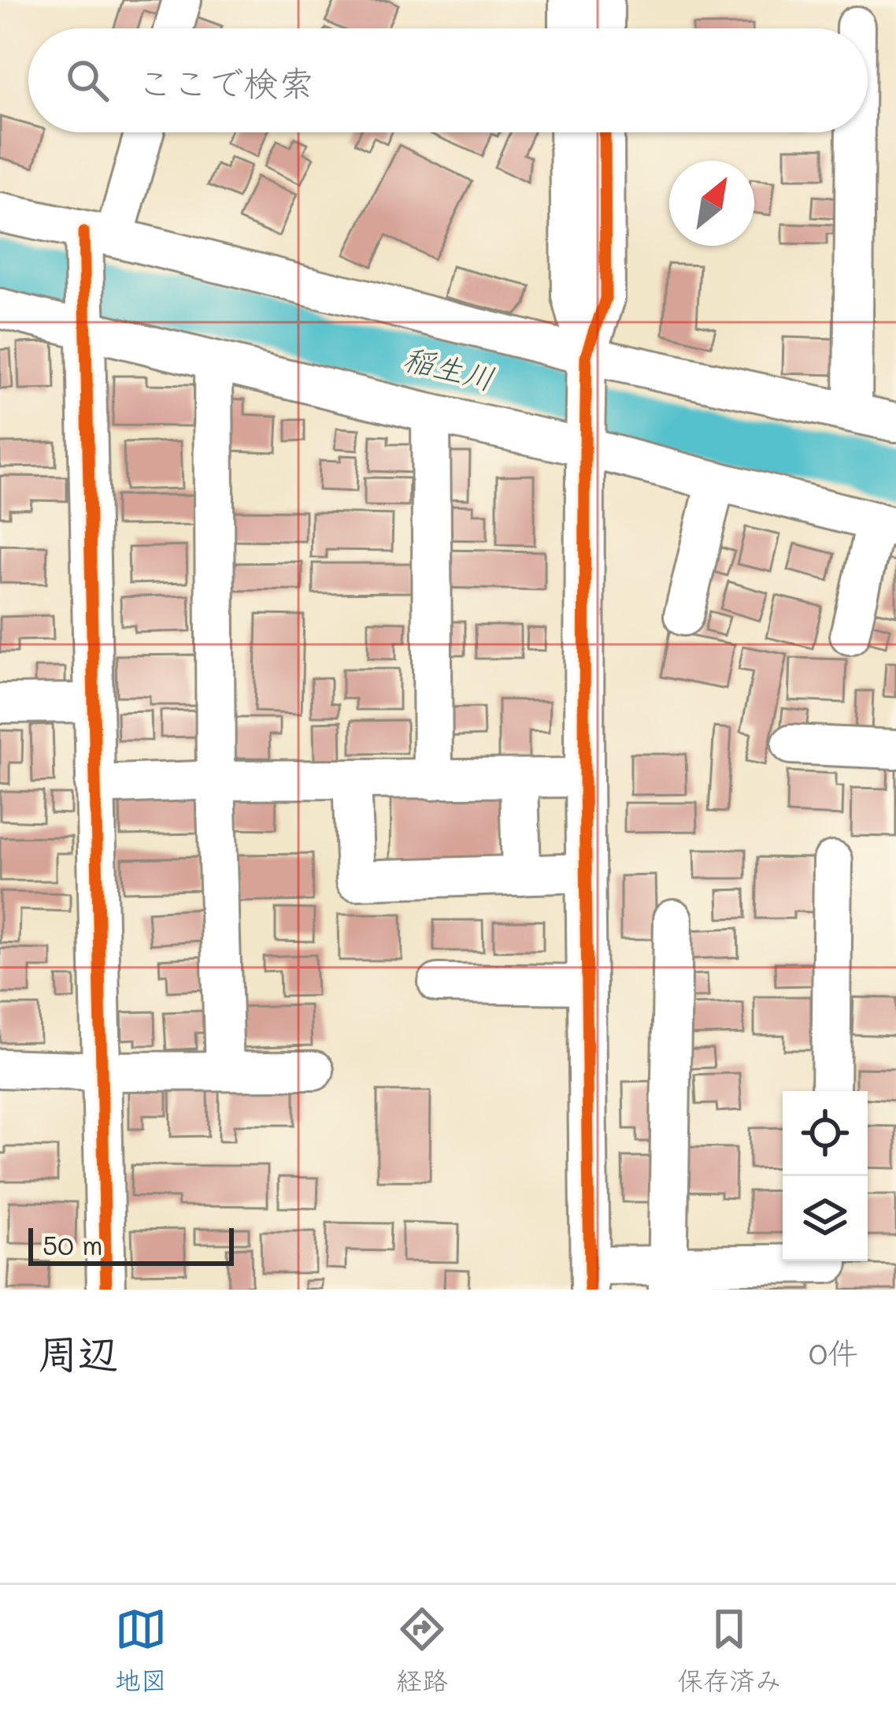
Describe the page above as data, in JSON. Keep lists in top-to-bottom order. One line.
{"water":["稲生川"],"scale_bar":"50 m","north":"top right","page":{"search":"ここで検索","scale":"50 m","heading":["周辺","0件"],"nav":["地図","経路","保存済み"]}}
